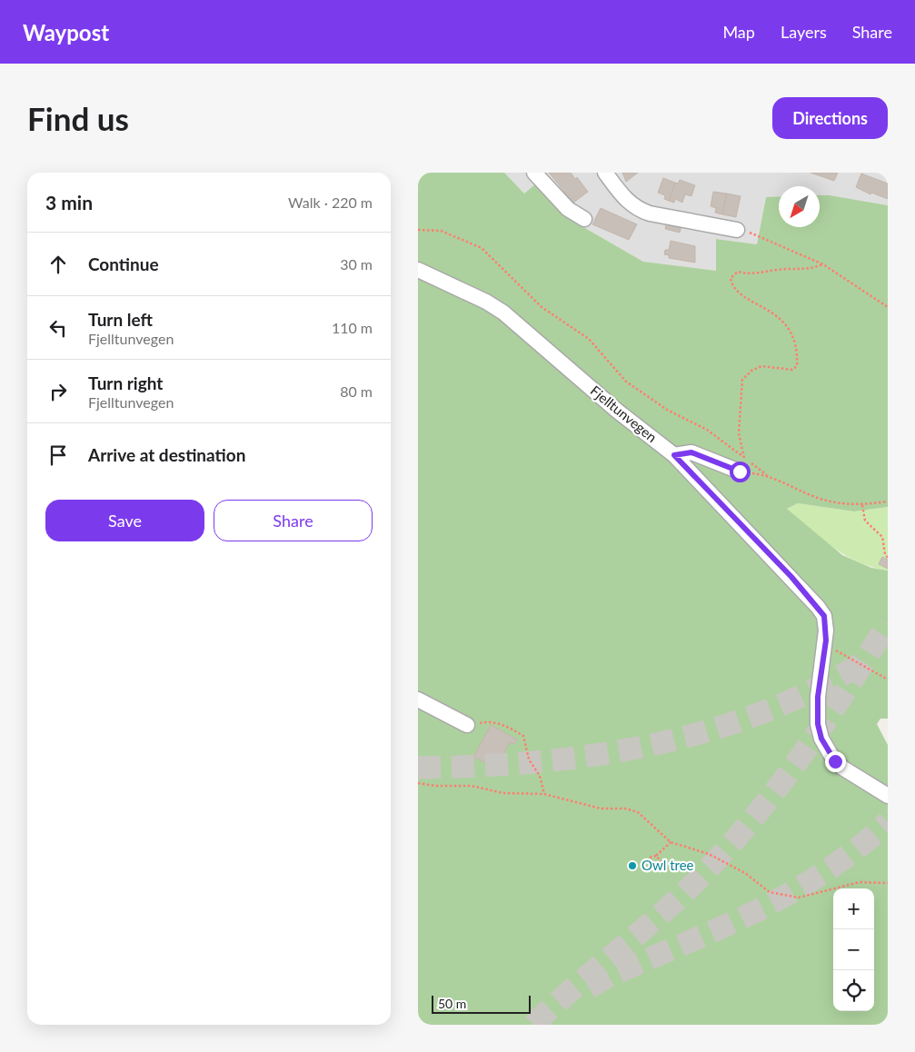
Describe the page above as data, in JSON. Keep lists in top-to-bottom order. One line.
{"streets":{"street":["Fjelltunvegen"]},"places":["Owl tree"],"scale_bar":"50 m","north":"bottom left","page":{"header":"Waypost","nav":["Map","Layers","Share"],"buttons":["Directions",["Save","Share"]],"title":"Find us","heading":["3 min","Walk · 220 m"],"list":[["Continue","30 m"],["Turn left","Fjelltunvegen","110 m"],["Turn right","Fjelltunvegen","80 m"],"Arrive at destination"],"map_buttons":["+","−"],"scale":"50 m"}}
